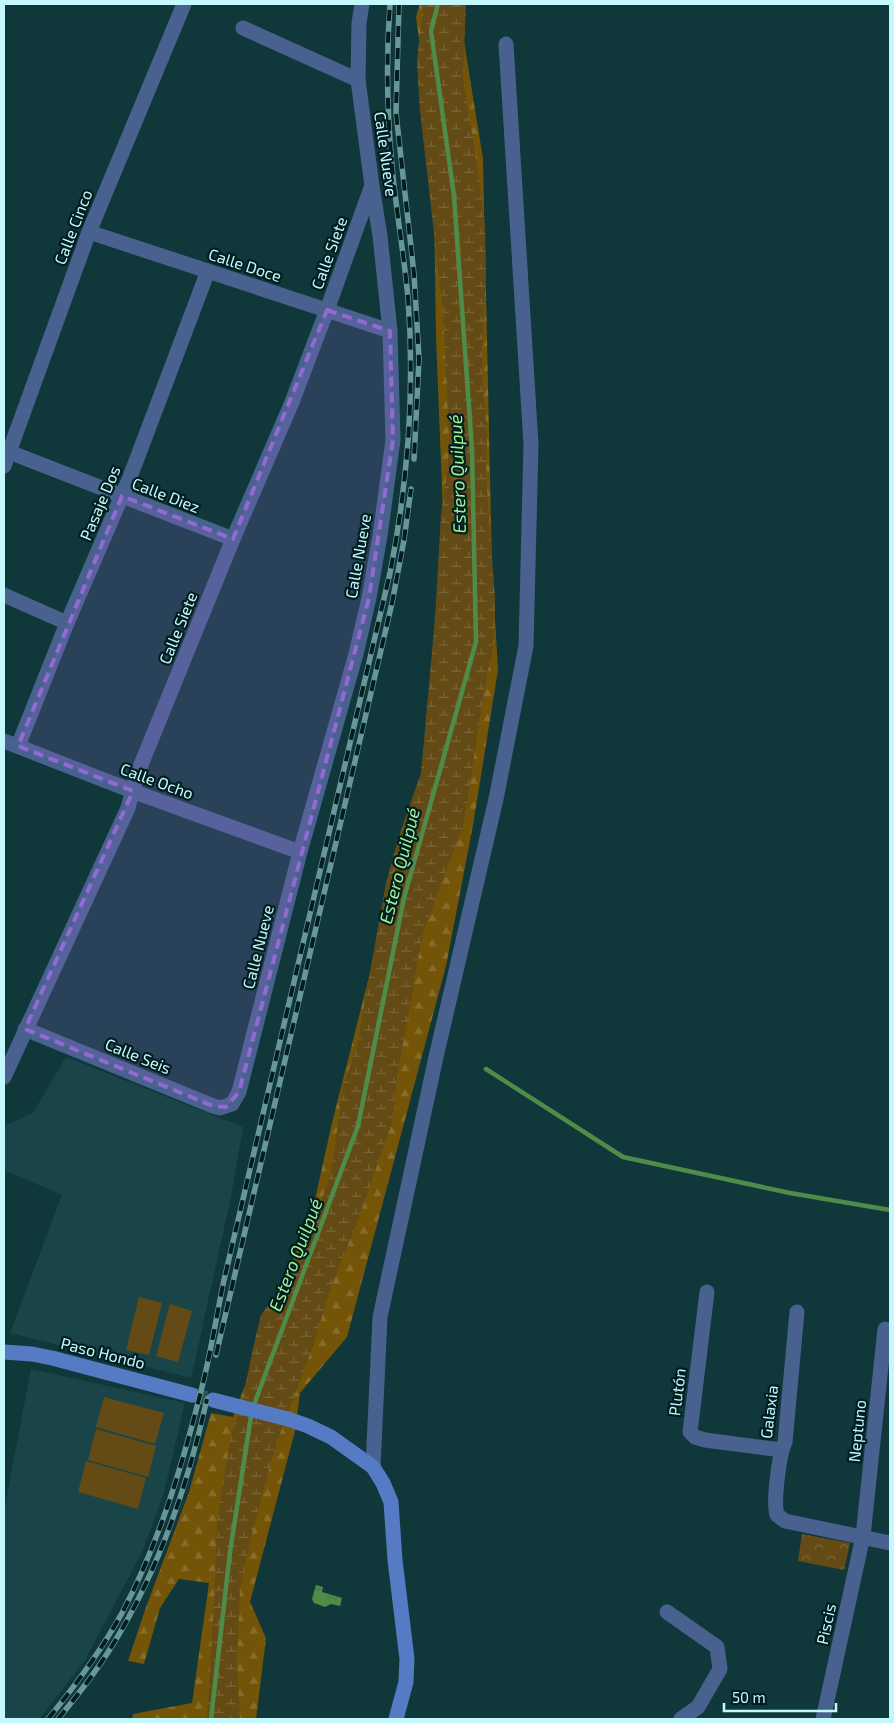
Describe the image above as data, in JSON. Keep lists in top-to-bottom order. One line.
{"streets":{"street":["Calle Nueve","Calle Cinco","Calle Siete","Calle Doce","Calle Diez","Pasaje Dos","Calle Ocho","Calle Seis","Paso Hondo","Plutón","Galaxia","Neptuno","Piscis"]},"crossings":[["Calle Nueve","Calle Siete"],["Calle Nueve","Calle Doce"],["Calle Nueve","Calle Ocho"],["Calle Nueve","Calle Seis"],["Calle Cinco","Calle Doce"],["Calle Cinco","Calle Diez"],["Calle Siete","Calle Doce"],["Calle Siete","Calle Diez"],["Calle Siete","Calle Ocho"],["Calle Siete","Calle Seis"],["Calle Doce","Pasaje Dos"],["Calle Diez","Pasaje Dos"],["Pasaje Dos","Calle Ocho"],["Plutón","Galaxia"],["Galaxia","Neptuno"],["Galaxia","Piscis"],["Neptuno","Piscis"]],"water":["Estero Quilpué"],"scale_bar":"50 m"}
